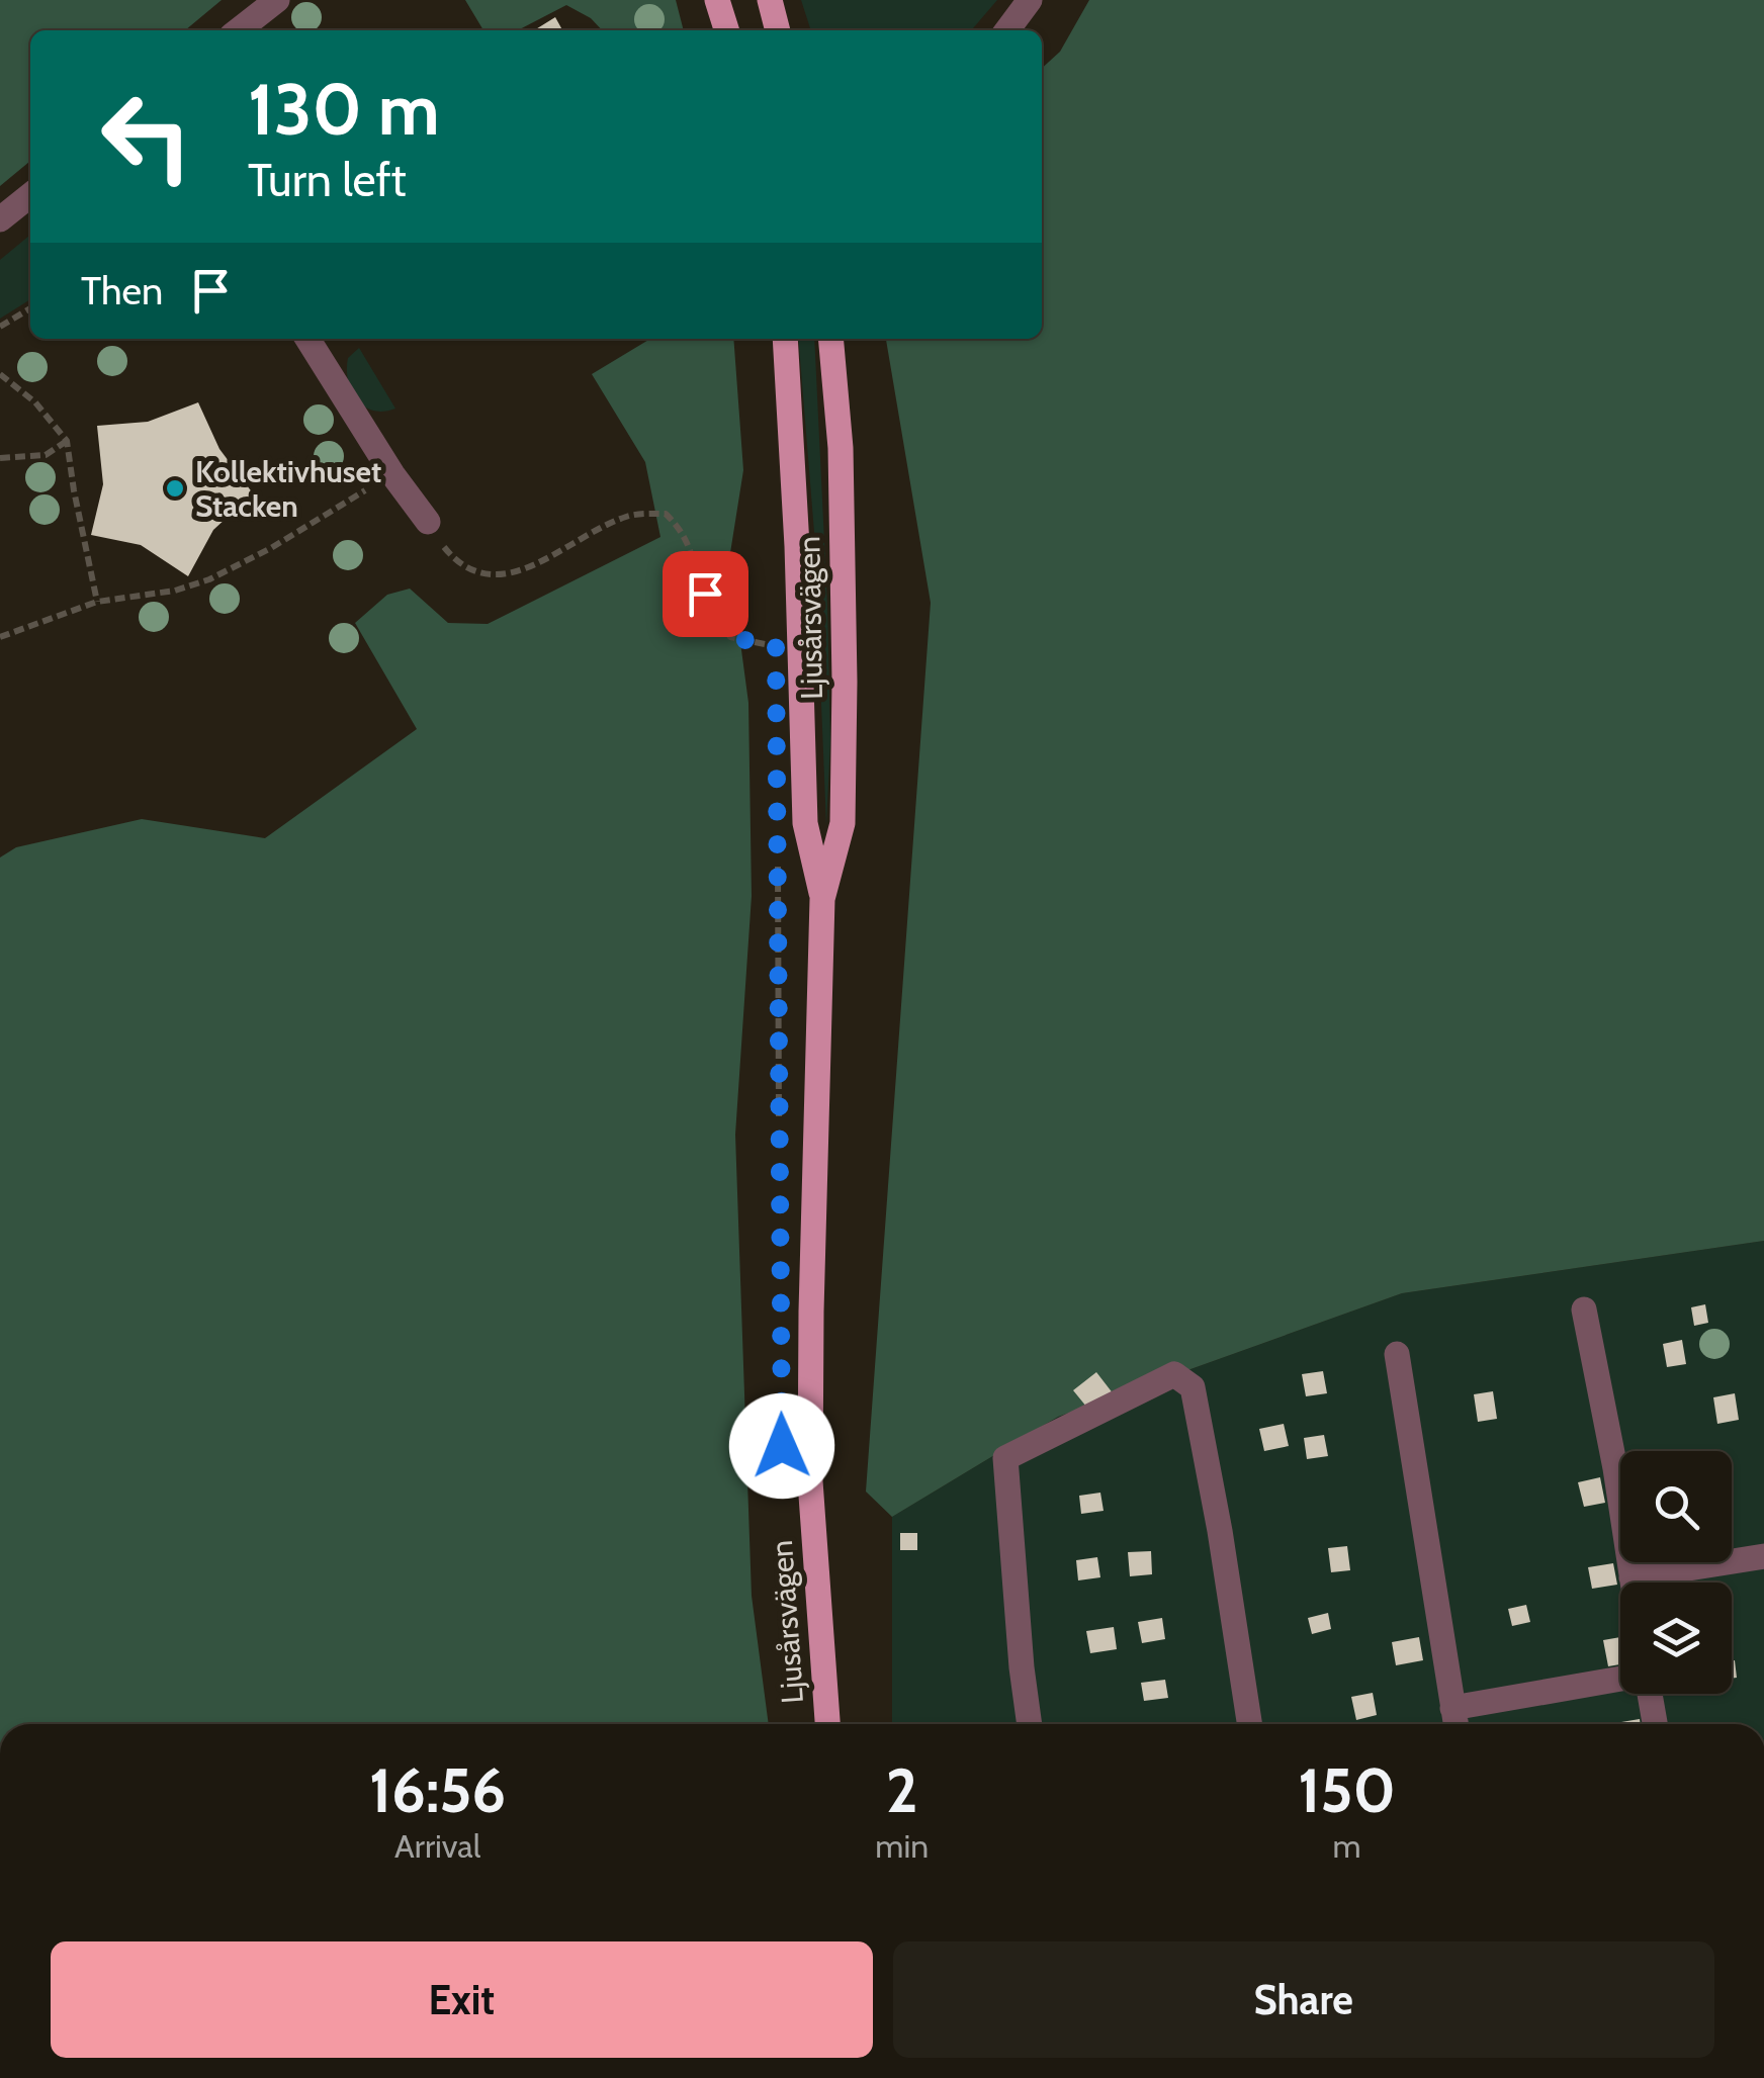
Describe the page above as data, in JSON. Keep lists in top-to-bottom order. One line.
{"streets":{"main road":["Ljusårsvägen"]},"places":["Kollektivhuset Stacken"],"page":{"turn":["130 m","Turn left"],"then":"Then","eta":["16:56","Arrival","2","min","150","m"],"buttons":["Exit","Share"]}}
